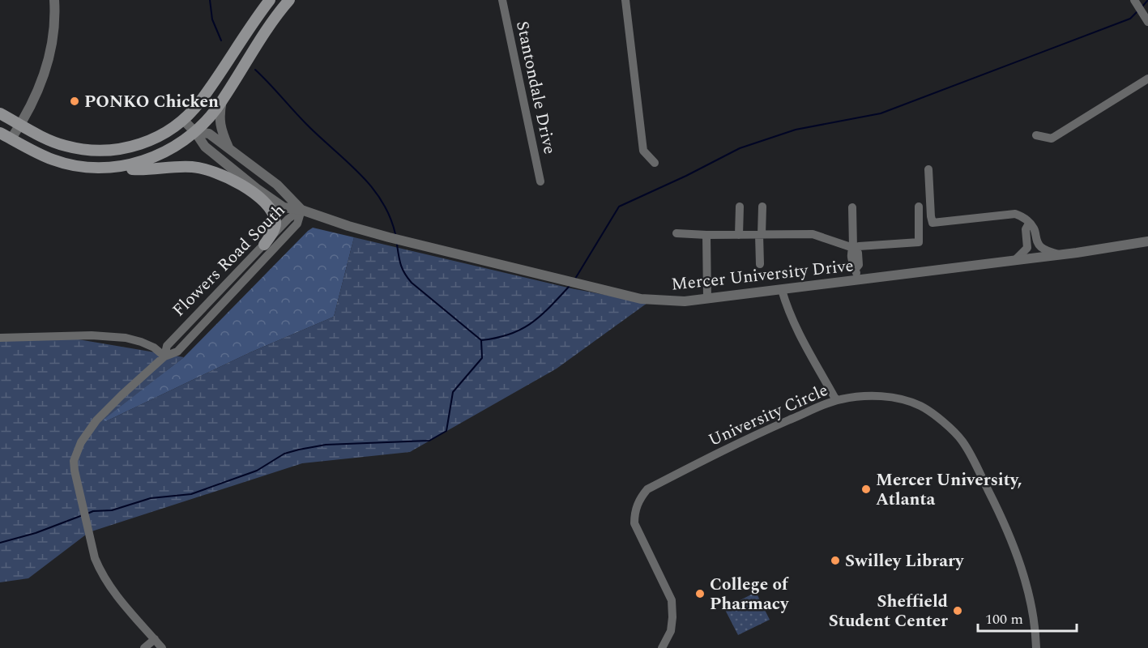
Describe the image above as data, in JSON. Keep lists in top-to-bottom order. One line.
{"streets":{"street":["Stantondale Drive","Flowers Road South","Mercer University Drive","University Circle"]},"crossings":[["Flowers Road South","Mercer University Drive"]],"places":["PONKO Chicken","Mercer University, Atlanta","Swilley Library","College of Pharmacy","Sheffield Student Center"],"scale_bar":"100 m"}
